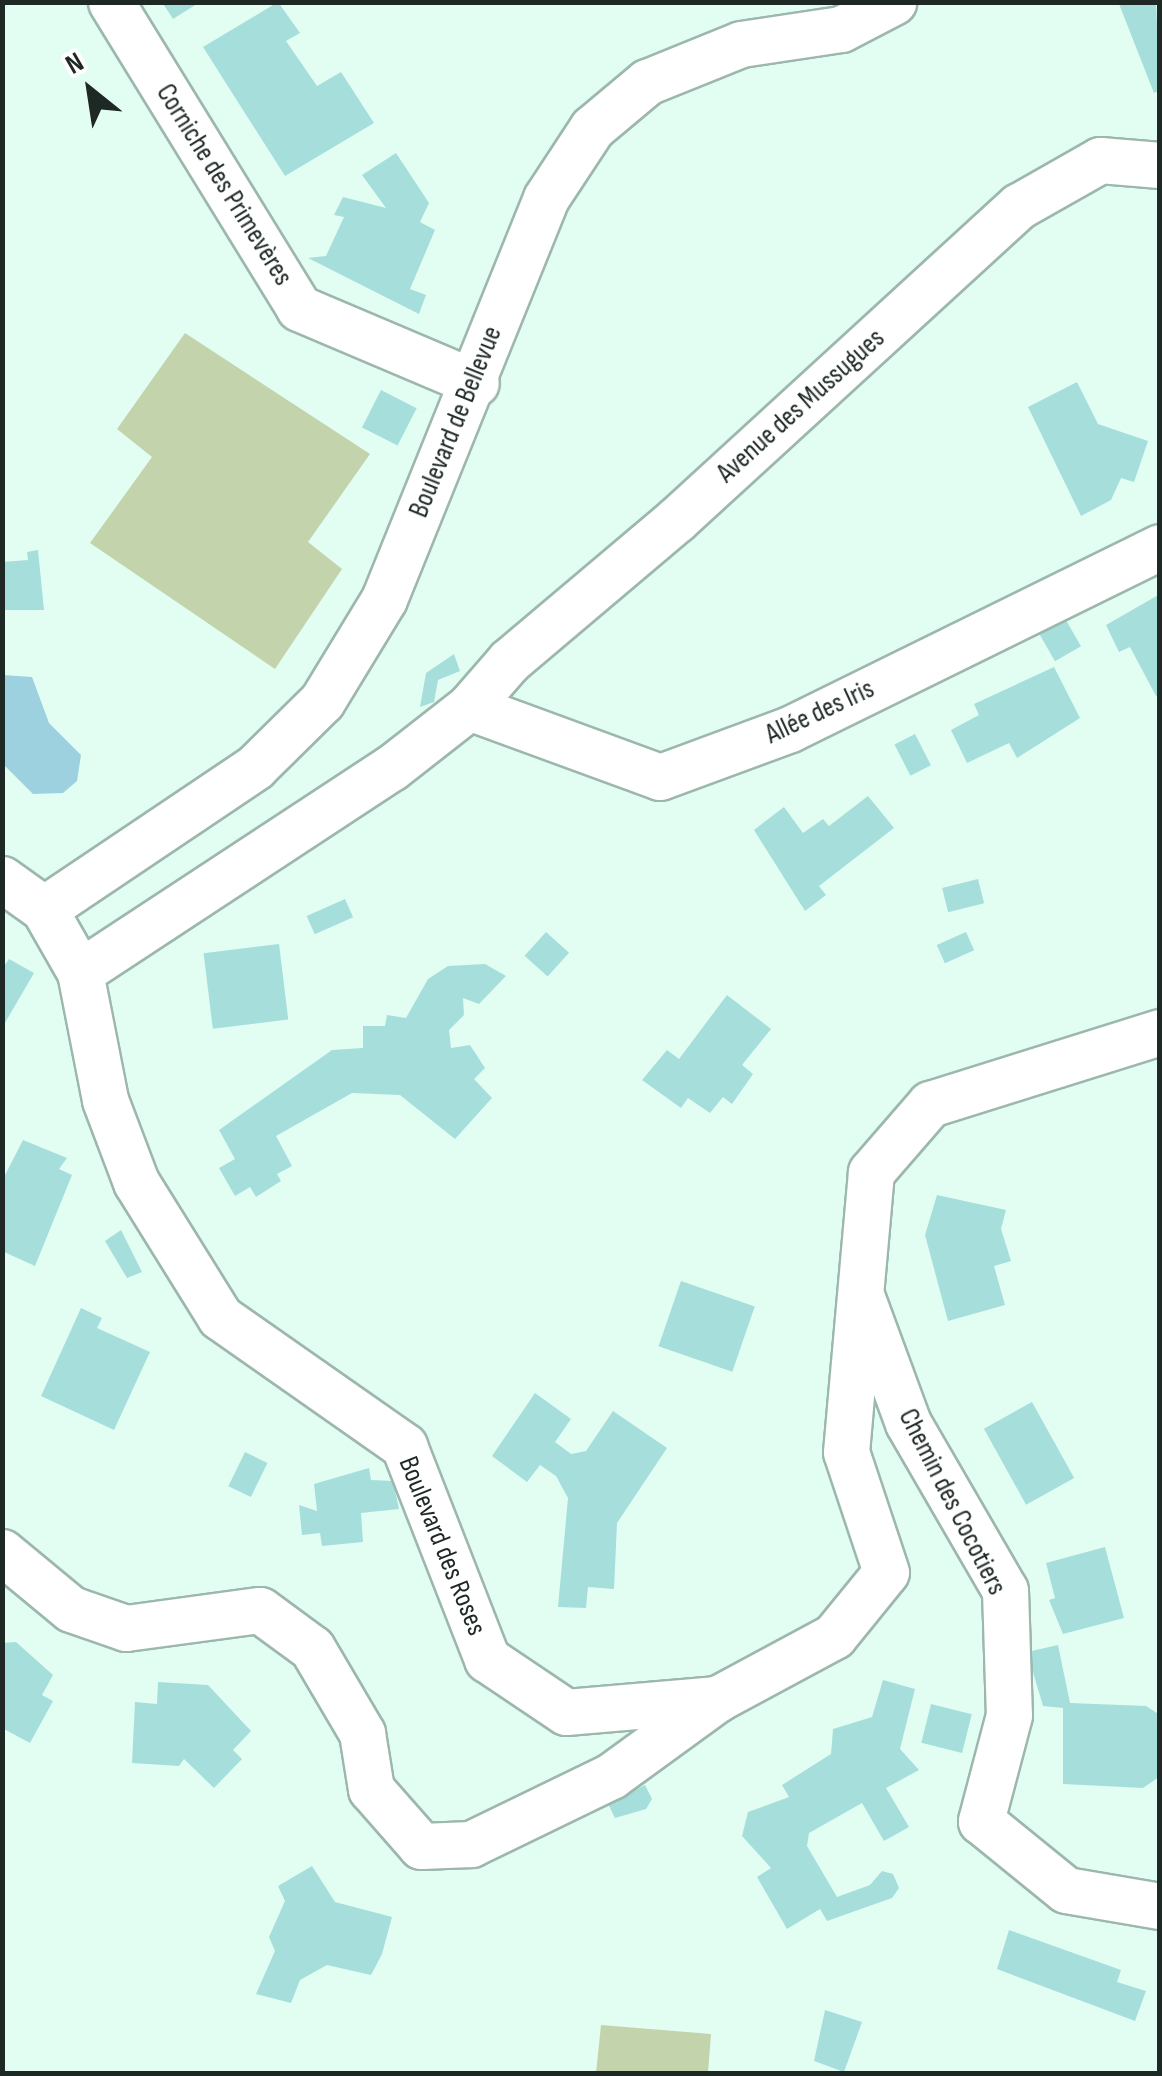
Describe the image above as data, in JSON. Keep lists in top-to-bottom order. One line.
{"streets":{"street":["Corniche des Primevères","Avenue des Mussugues","Boulevard de Bellevue","Allée des Iris","Chemin des Cocotiers","Boulevard des Roses"]},"crossings":[["Corniche des Primevères","Boulevard de Bellevue"],["Avenue des Mussugues","Allée des Iris"],["Avenue des Mussugues","Boulevard des Roses"],["Boulevard de Bellevue","Boulevard des Roses"],["Chemin des Cocotiers","Boulevard des Roses"]],"north":"top left"}
